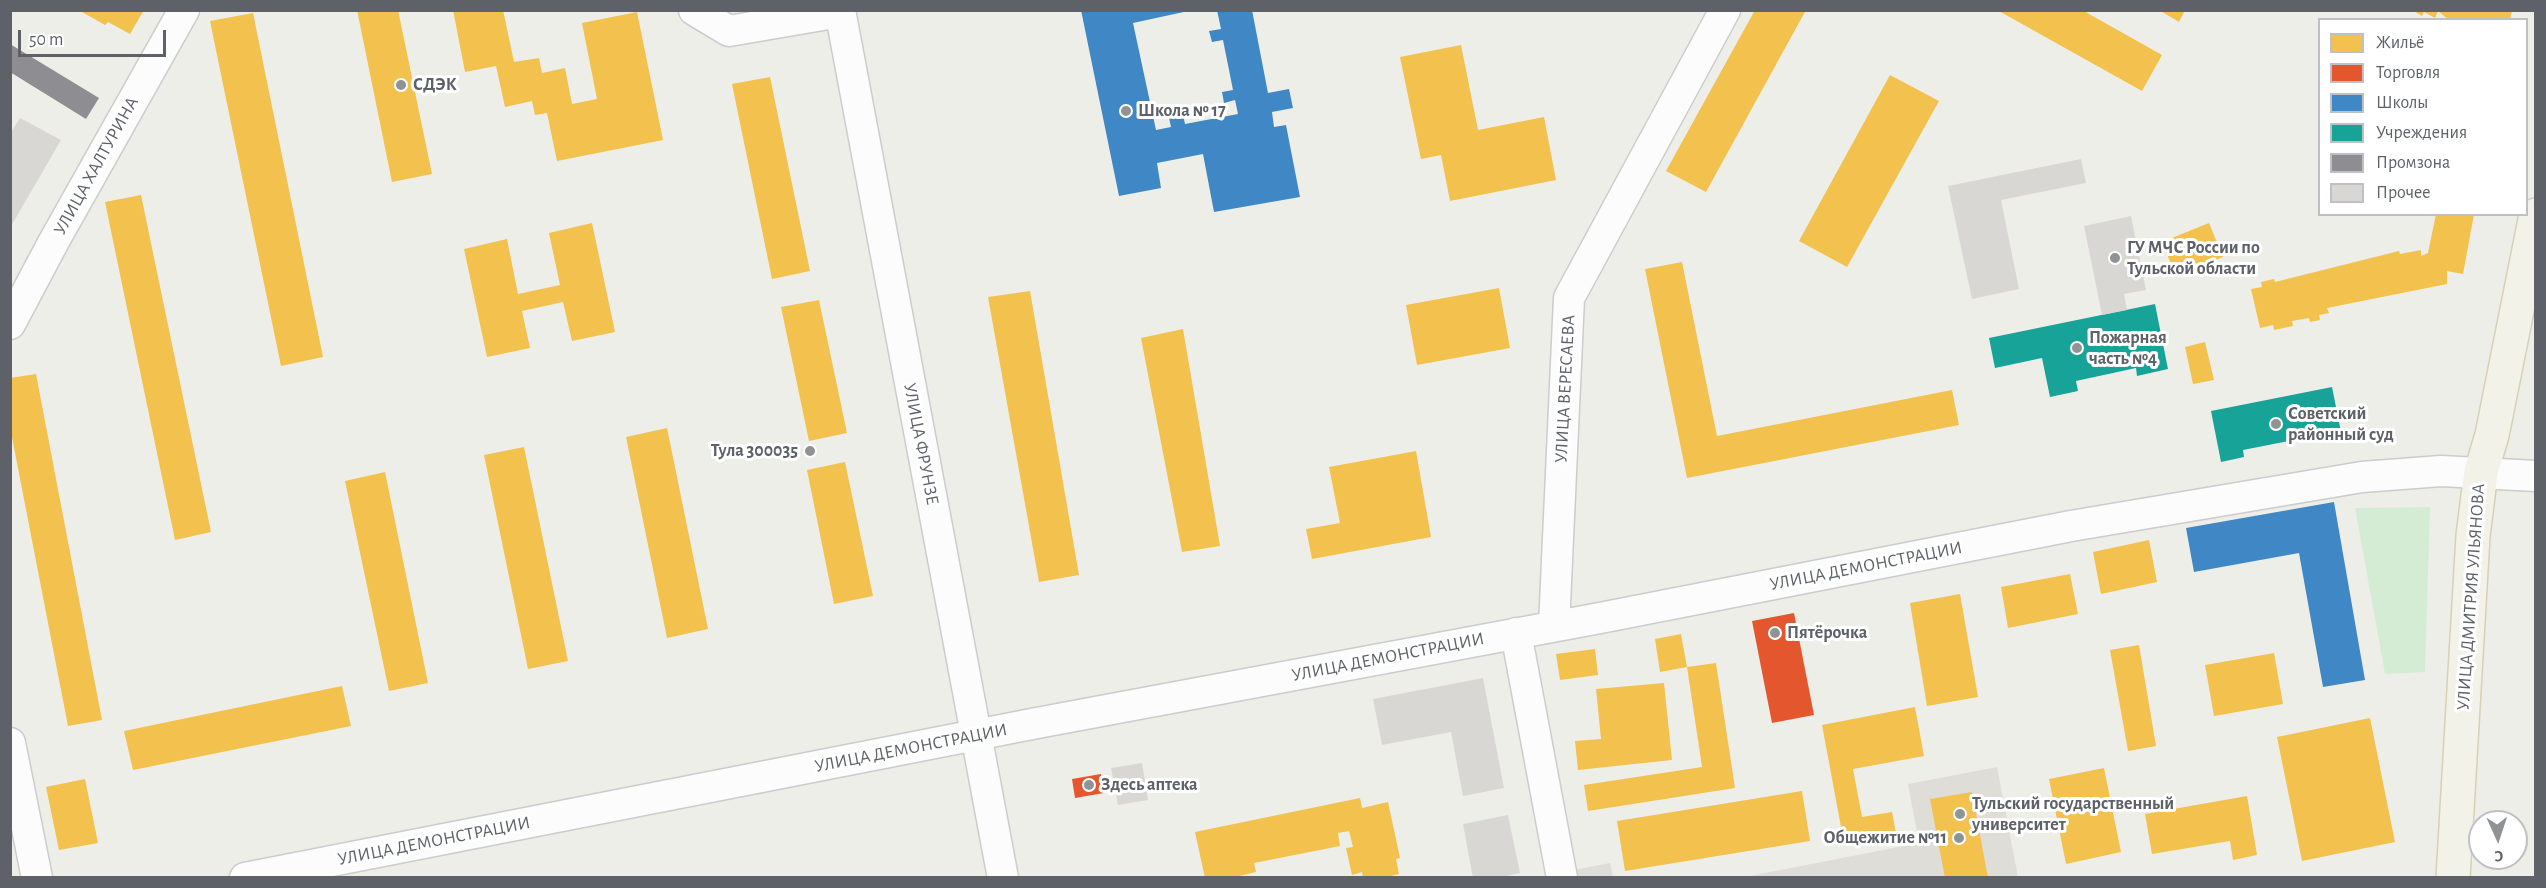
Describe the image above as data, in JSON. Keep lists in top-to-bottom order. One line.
{"streets":{"main road":["УЛИЦА ДМИТРИЯ УЛЬЯНОВА"],"street":["УЛИЦА ХАЛТУРИНА","УЛИЦА ВЕРЕСАЕВА","УЛИЦА ФРУНЗЕ","УЛИЦА ДЕМОНСТРАЦИИ"]},"crossings":[["УЛИЦА ВЕРЕСАЕВА","УЛИЦА ДЕМОНСТРАЦИИ"],["УЛИЦА ФРУНЗЕ","УЛИЦА ДЕМОНСТРАЦИИ"],["УЛИЦА ДЕМОНСТРАЦИИ","УЛИЦА ДМИТРИЯ УЛЬЯНОВА"]],"places":["СДЭК","Школа № 17","ГУ МЧС России по Тульской области","Пожарная часть №4","Советский районный суд","Тула 300035","Пятёрочка","Здесь аптека","Тульский государственный университет","Общежитие №11"],"legend":["Жильё","Торговля","Школы","Учреждения","Промзона","Прочее"],"scale_bar":"50 m","north":"bottom"}
